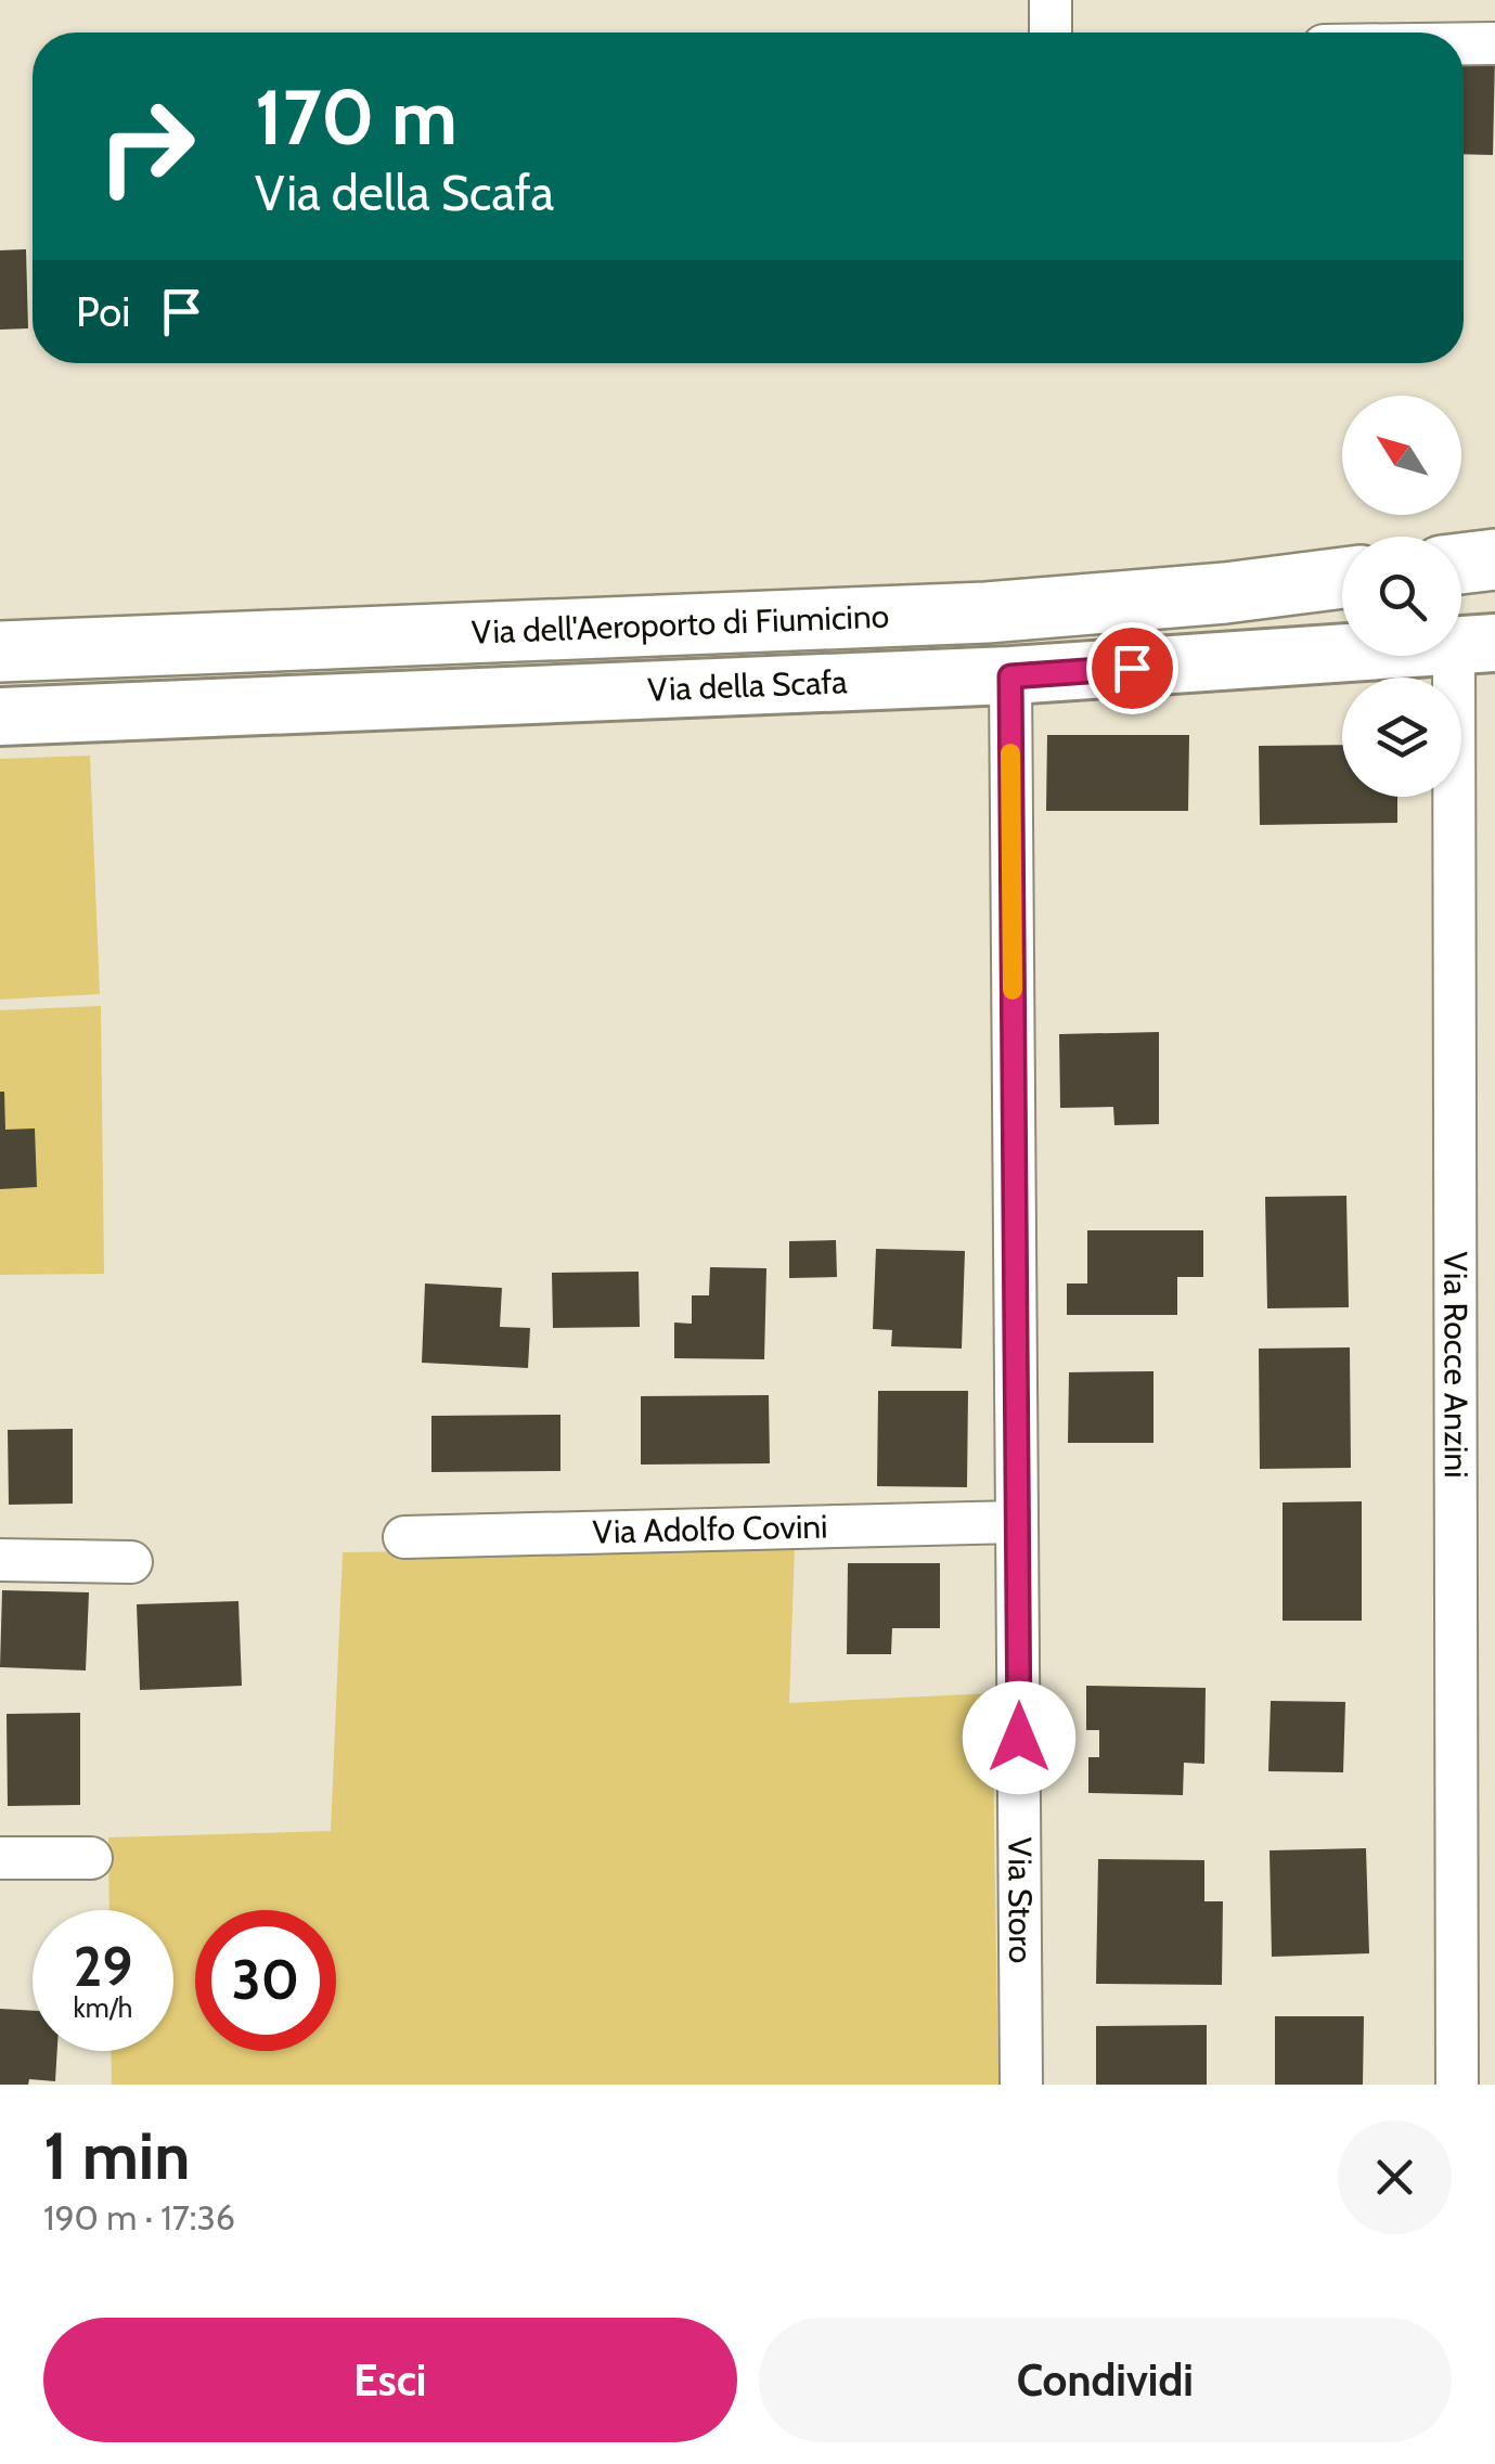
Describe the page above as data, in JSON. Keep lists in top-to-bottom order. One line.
{"streets":{"main road":["Via dell'Aeroporto di Fiumicino"],"street":["Via della Scafa","Via Rocce Anzini","Via Adolfo Covini","Via Storo"]},"crossings":[["Via della Scafa","Via Rocce Anzini"],["Via della Scafa","Via Storo"],["Via Adolfo Covini","Via Storo"]],"north":"top left","page":{"turn":["170 m","Via della Scafa"],"then":"Poi","speed":"29 km/h","limit":"30","heading":["1 min","190 m · 17:36"],"buttons":["Esci","Condividi"]}}
